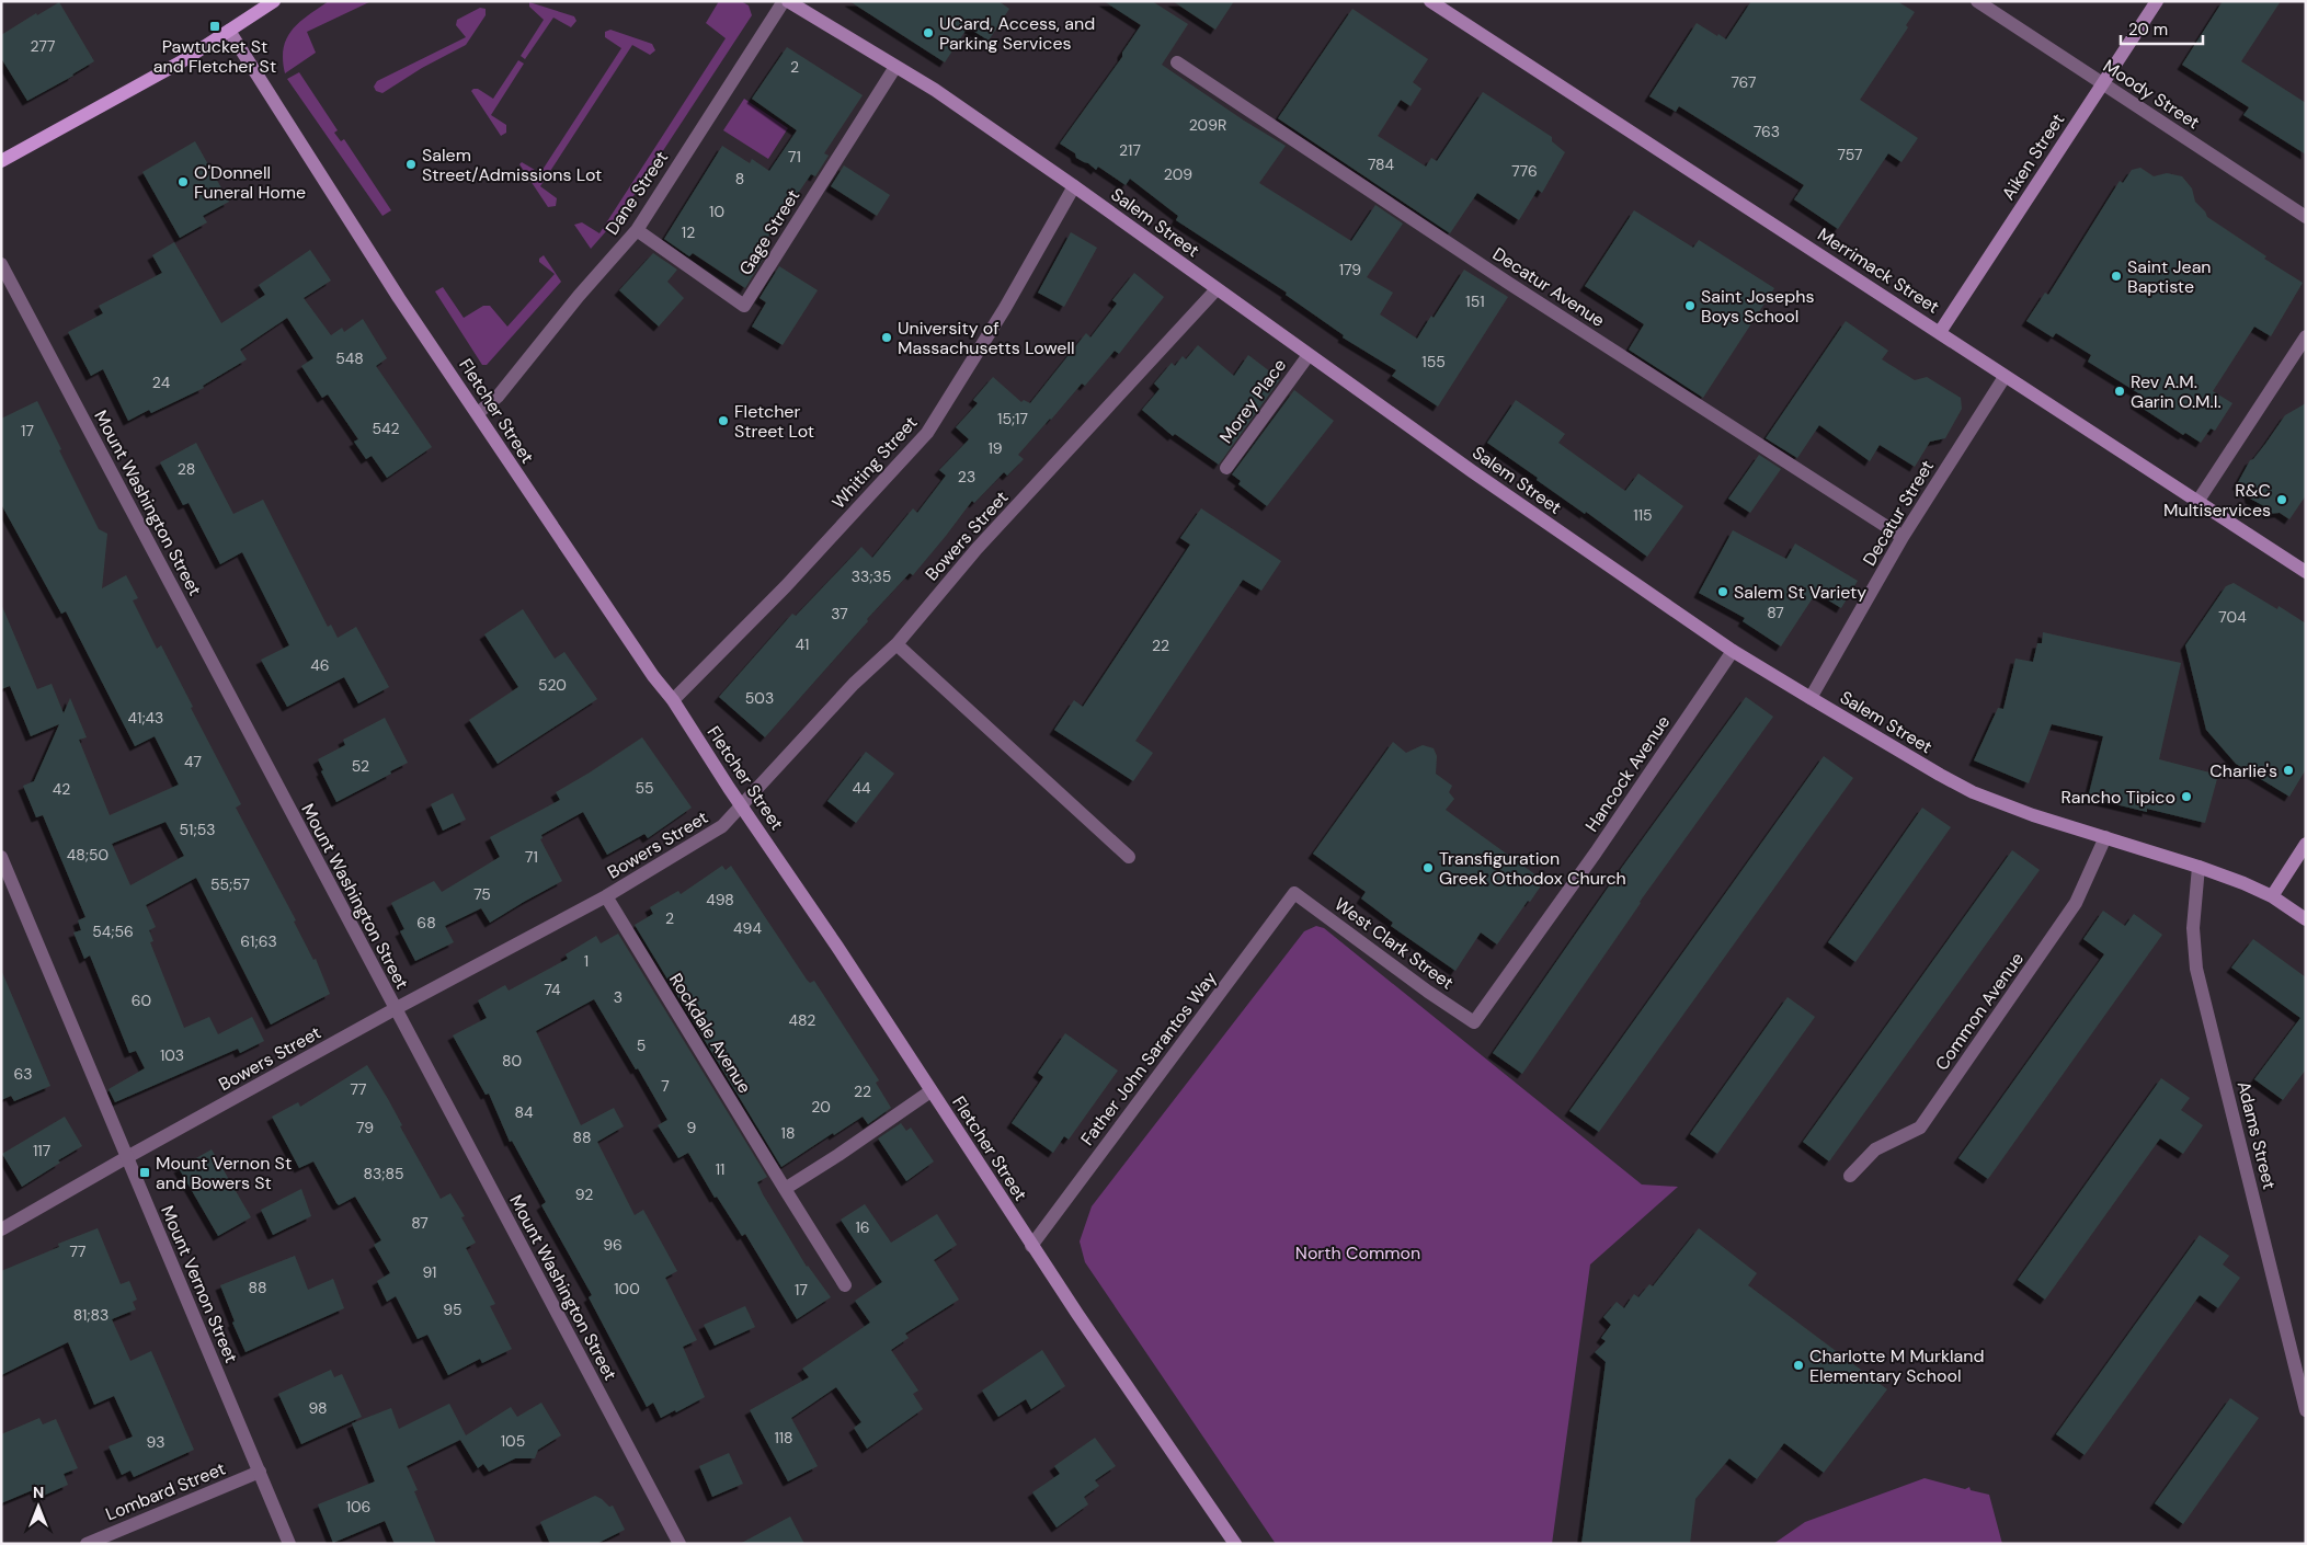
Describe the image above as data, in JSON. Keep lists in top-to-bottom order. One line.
{"streets":{"main road":["Aiken Street","Salem Street","Merrimack Street","Fletcher Street"],"street":["Moody Street","Dane Street","Gage Street","Decatur Avenue","Morey Place","Whiting Street","Mount Washington Street","Decatur Street","Bowers Street","Hancock Avenue","West Clark Street","Common Avenue","Rockdale Avenue","Father John Sarantos Way","Adams Street","Mount Vernon Street","Lombard Street"]},"crossings":[["Moody Street","Aiken Street"],["Aiken Street","Merrimack Street"],["Dane Street","Gage Street"],["Dane Street","Fletcher Street"],["Salem Street","Gage Street"],["Salem Street","Morey Place"],["Salem Street","Whiting Street"],["Salem Street","Decatur Street"],["Salem Street","Bowers Street"],["Salem Street","Hancock Avenue"],["Salem Street","Common Avenue"],["Salem Street","Adams Street"],["Merrimack Street","Decatur Street"],["Decatur Avenue","Decatur Street"],["Fletcher Street","Whiting Street"],["Fletcher Street","Bowers Street"],["Fletcher Street","Father John Sarantos Way"],["Mount Washington Street","Bowers Street"],["Bowers Street","Rockdale Avenue"],["Bowers Street","Mount Vernon Street"],["Hancock Avenue","West Clark Street"],["West Clark Street","Father John Sarantos Way"],["Mount Vernon Street","Lombard Street"]],"parks":["North Common"],"places":{"transit":["Pawtucket St and Fletcher St","Mount Vernon St and Bowers St"],"other":["UCard, Access, and Parking Services","Salem Street/Admissions Lot","O'Donnell Funeral Home","Saint Jean Baptiste","Saint Josephs Boys School","University of Massachusetts Lowell","Rev A.M. Garin O.M.I.","Fletcher Street Lot","R&C Multiservices","Salem St Variety","Charlie's","Rancho Tipico","Transfiguration Greek Othodox Church","Charlotte M Murkland Elementary School"]},"house_numbers":["277","2","767","209R","763","217","757","71","784","776","209","8","10","12","179","151","548","155","24","15;17","542","17","19","28","23","115","33;35","87","37","704","41","22","46","520","503","41;43","47","52","55","44","42","51;53","48;50","71","55;57","75","498","2","68","494","54;56","61;63","1","74","3","60","482","5","103","80","63","7","77","22","20","84","79","9","18","88","117","11","83;85","92","87","16","96","77","91","88","100","17","95","81;83","98","118","105","93","106"],"scale_bar":"20 m","north":"top"}
